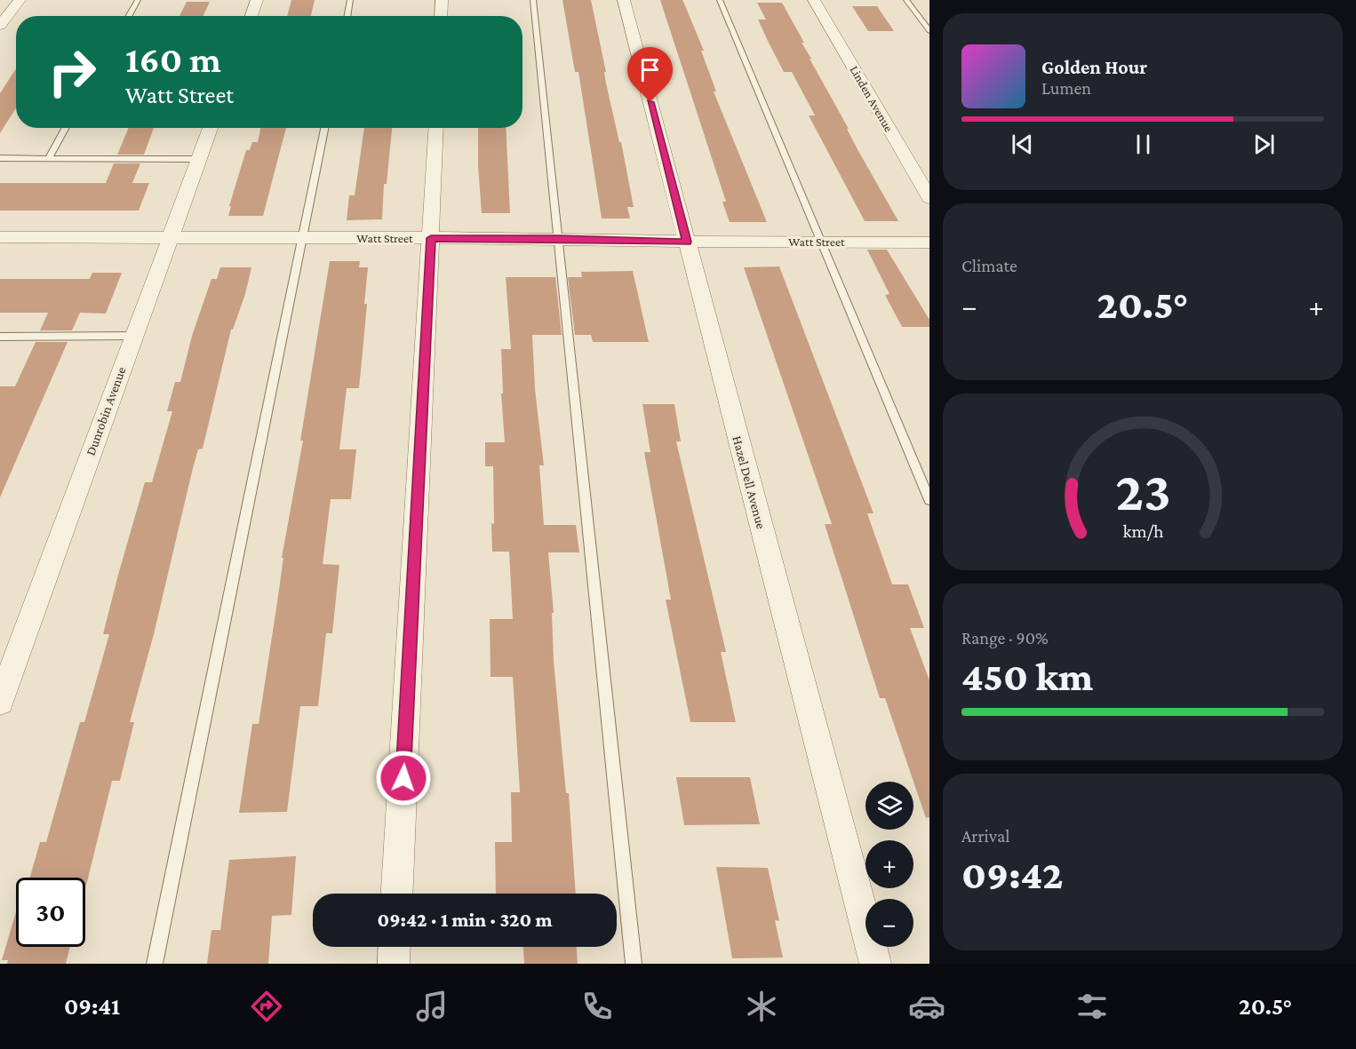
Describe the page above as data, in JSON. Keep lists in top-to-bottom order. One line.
{"streets":{"street":["Linden Avenue","Watt Street","Dunrobin Avenue","Hazel Dell Avenue"]},"crossings":[["Watt Street","Dunrobin Avenue"],["Watt Street","Hazel Dell Avenue"]],"page":{"turn":["160 m","Watt Street"],"song":["Golden Hour","Lumen"],"tile":["Climate",["Range · 90%","450 km"],["Arrival","09:42"]],"heat":["−","20.5°","+"],"map_buttons":["+","−"],"limit":"30","trip":"09:42 · 1 min · 320 m","tabs":["09:41","20.5°"],"gauge":["23","km/h"]}}
